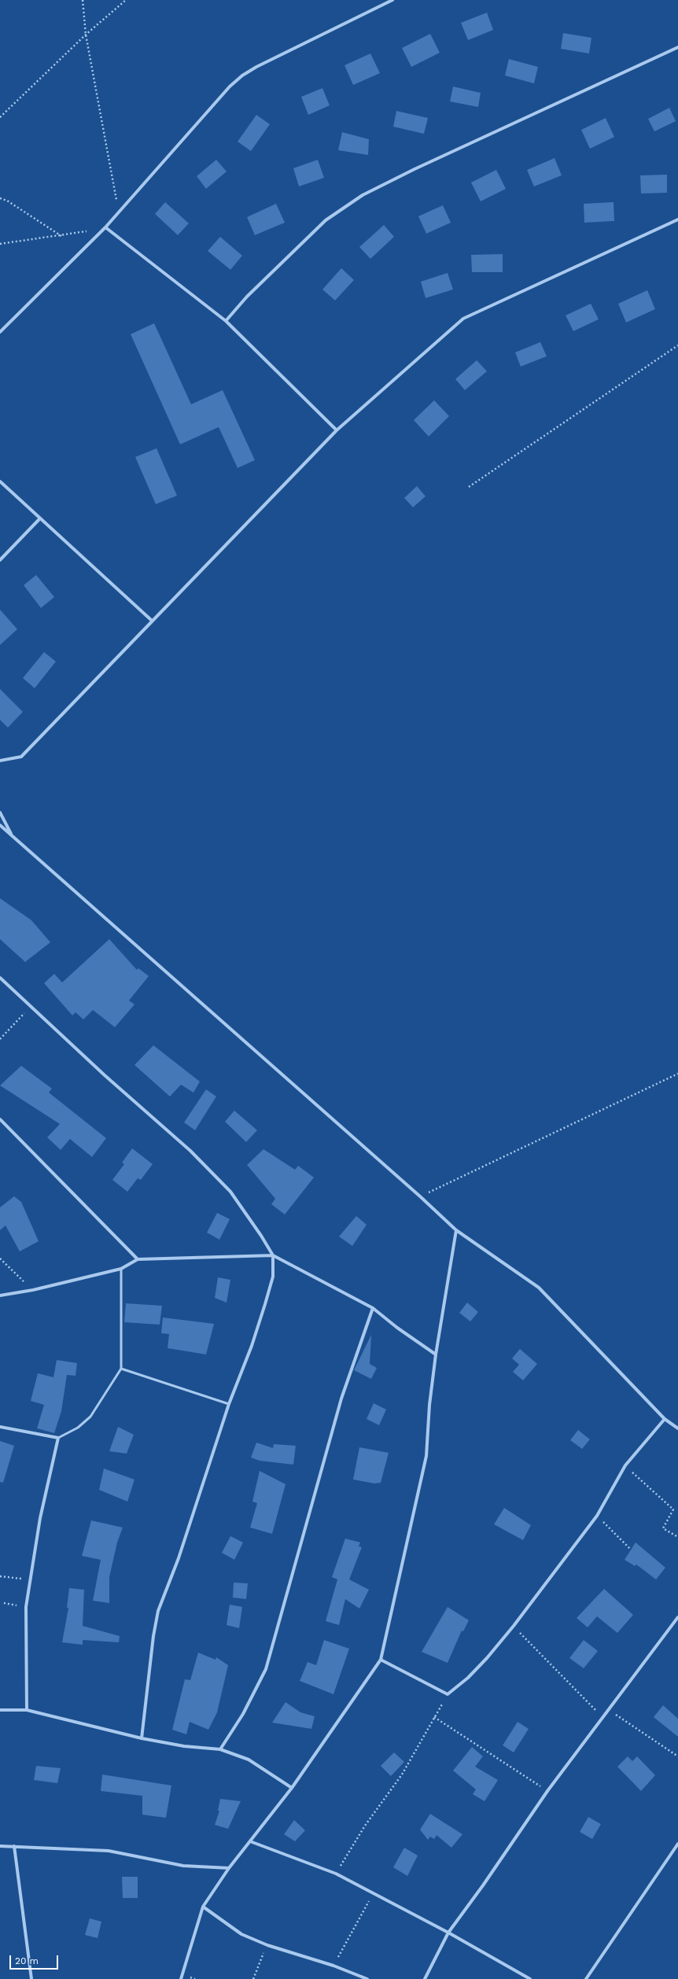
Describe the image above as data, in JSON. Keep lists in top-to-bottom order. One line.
{"scale_bar":"20 m"}
